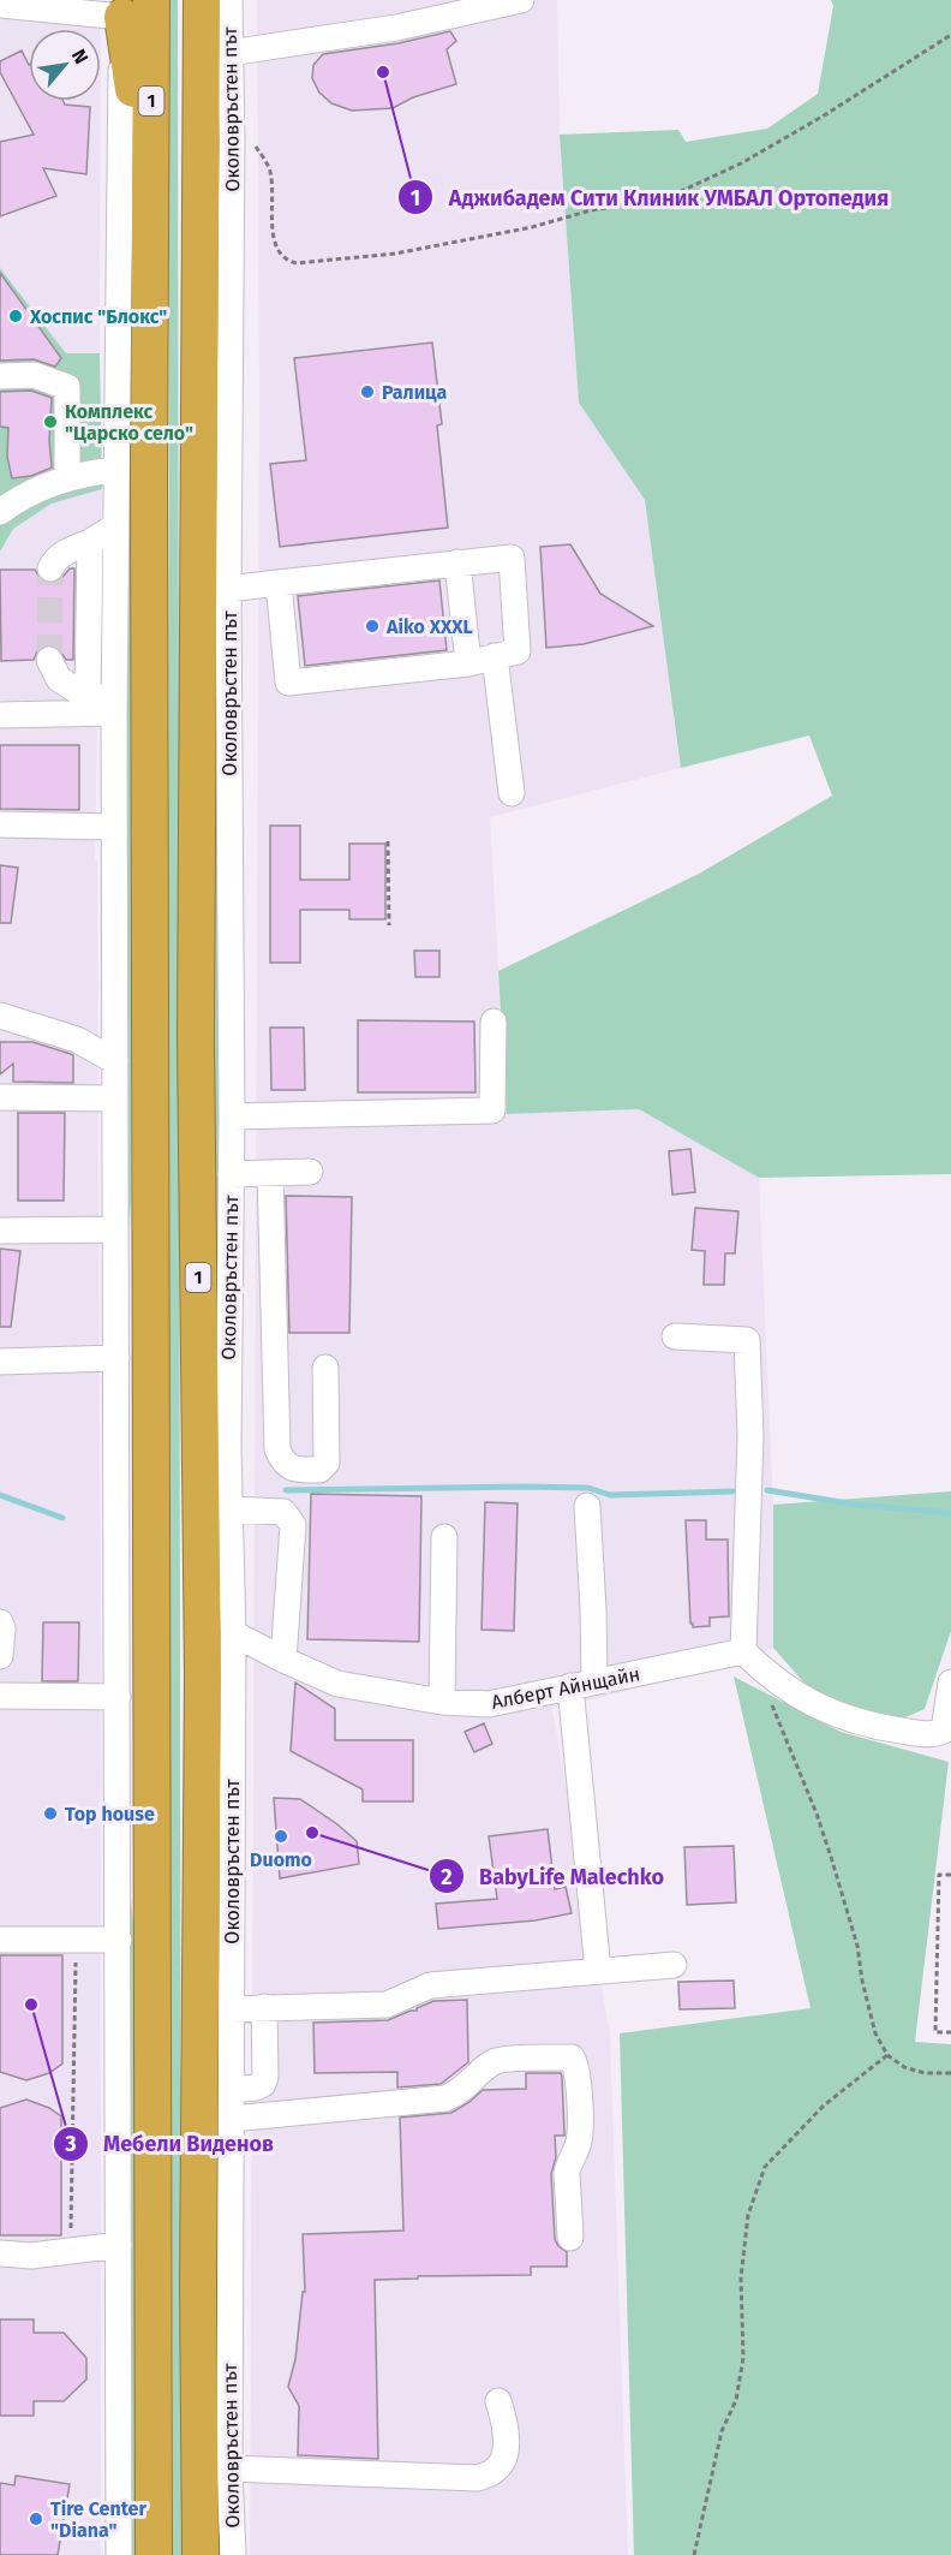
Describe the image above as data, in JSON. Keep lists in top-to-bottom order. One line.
{"streets":{"highway":["1","Околовръстен път"],"street":["Алберт Айнщайн"]},"crossings":[["Околовръстен път","Алберт Айнщайн"]],"places":["Аджибадем Сити Клиник УМБАЛ Ортопедия","Хоспис \"Блокс\"","Ралица","Комплекс \"Царско село\"","Aiko XXXL","Top house","BabyLife Malechko","Duomo","Мебели Виденов","Tire Center \"Diana\""],"north":"top right"}
